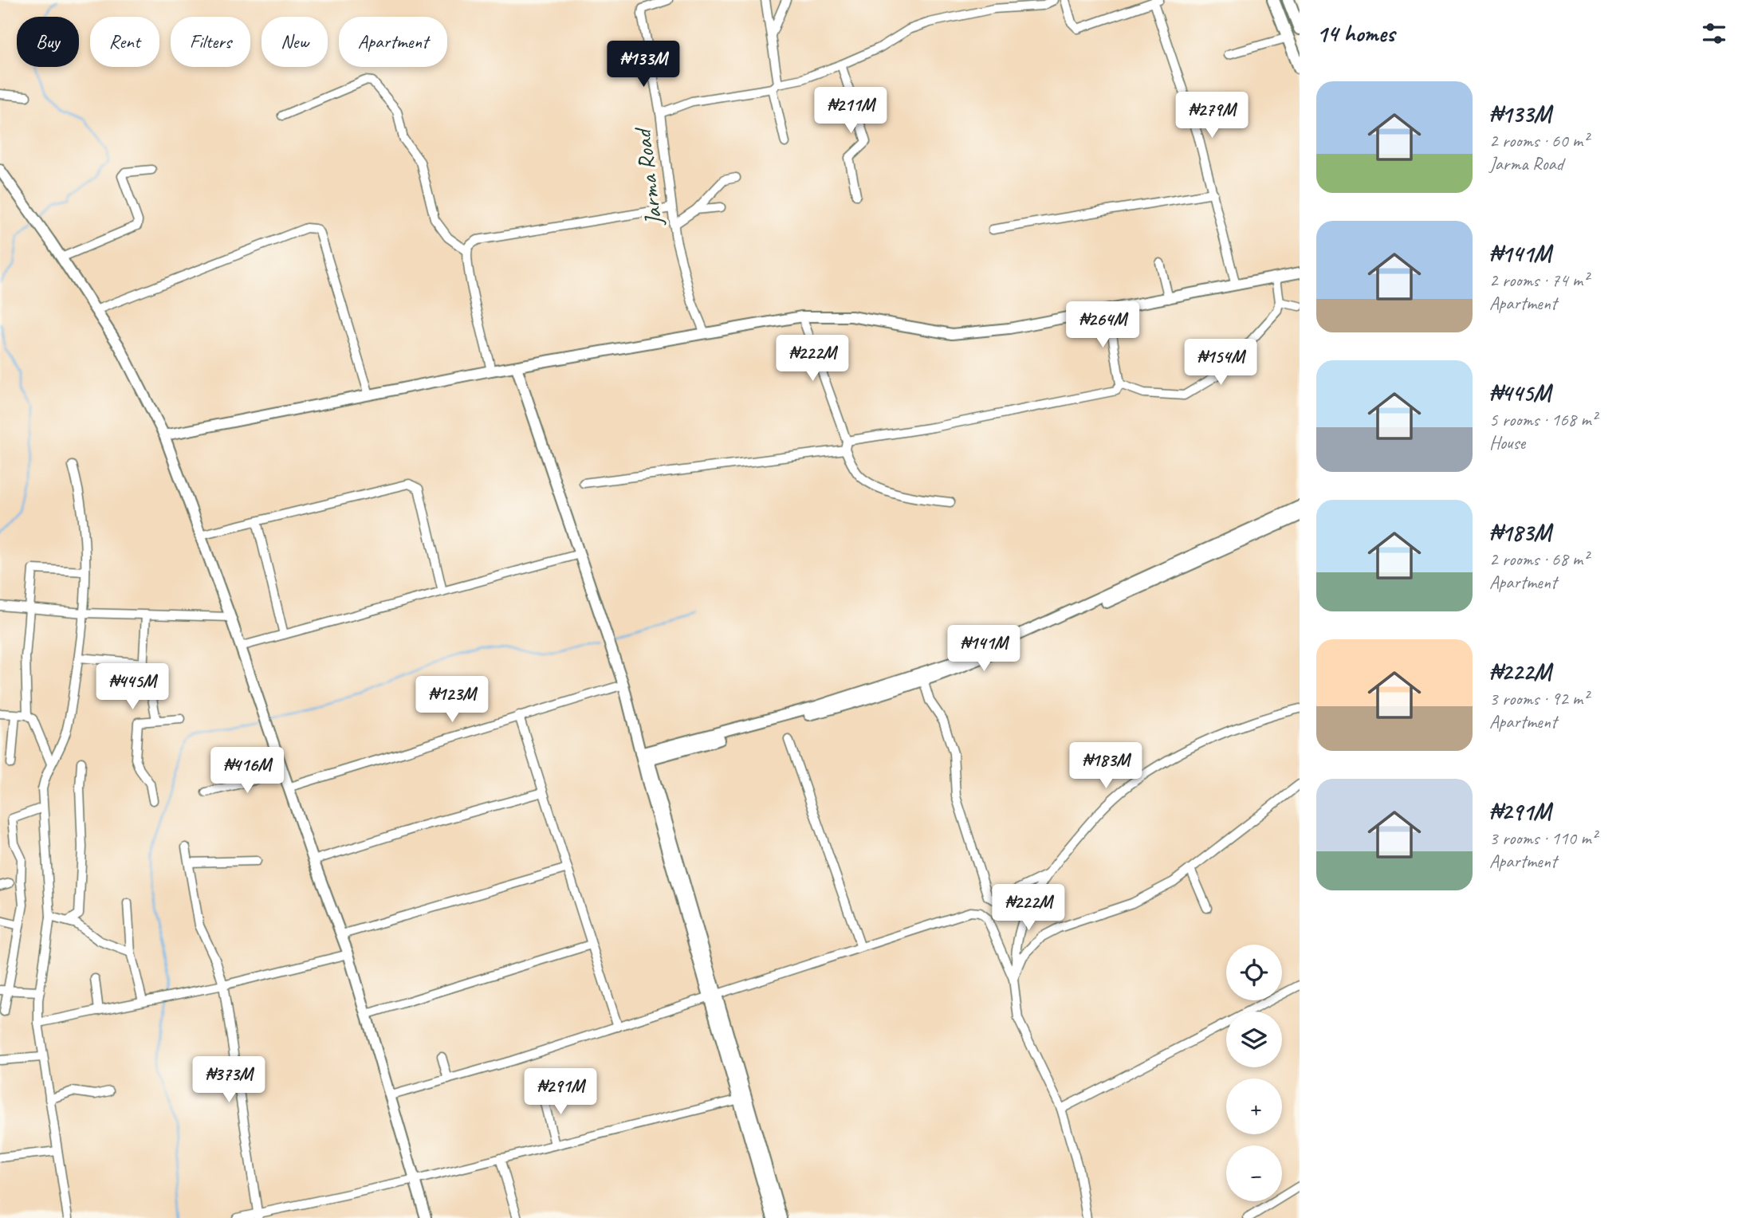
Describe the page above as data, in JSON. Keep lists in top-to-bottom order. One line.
{"streets":{"street":["Jarma Road"]},"page":{"heading":"14 homes","chip":["Buy","Rent","Filters","New","Apartment"],"price":["₦133M","₦211M","₦279M","₦264M","₦222M","₦154M","₦141M","₦445M","₦123M","₦183M","₦416M","₦222M","₦373M","₦291M"],"list":[{"name":"₦133M","note":"2 rooms · 60 m² · Jarma Road"},{"name":"₦141M","note":"2 rooms · 74 m² · Apartment"},{"name":"₦445M","note":"5 rooms · 168 m² · House"},{"name":"₦183M","note":"2 rooms · 68 m² · Apartment"},{"name":"₦222M","note":"3 rooms · 92 m² · Apartment"},{"name":"₦291M","note":"3 rooms · 110 m² · Apartment"}],"map_buttons":["+","−"]}}
